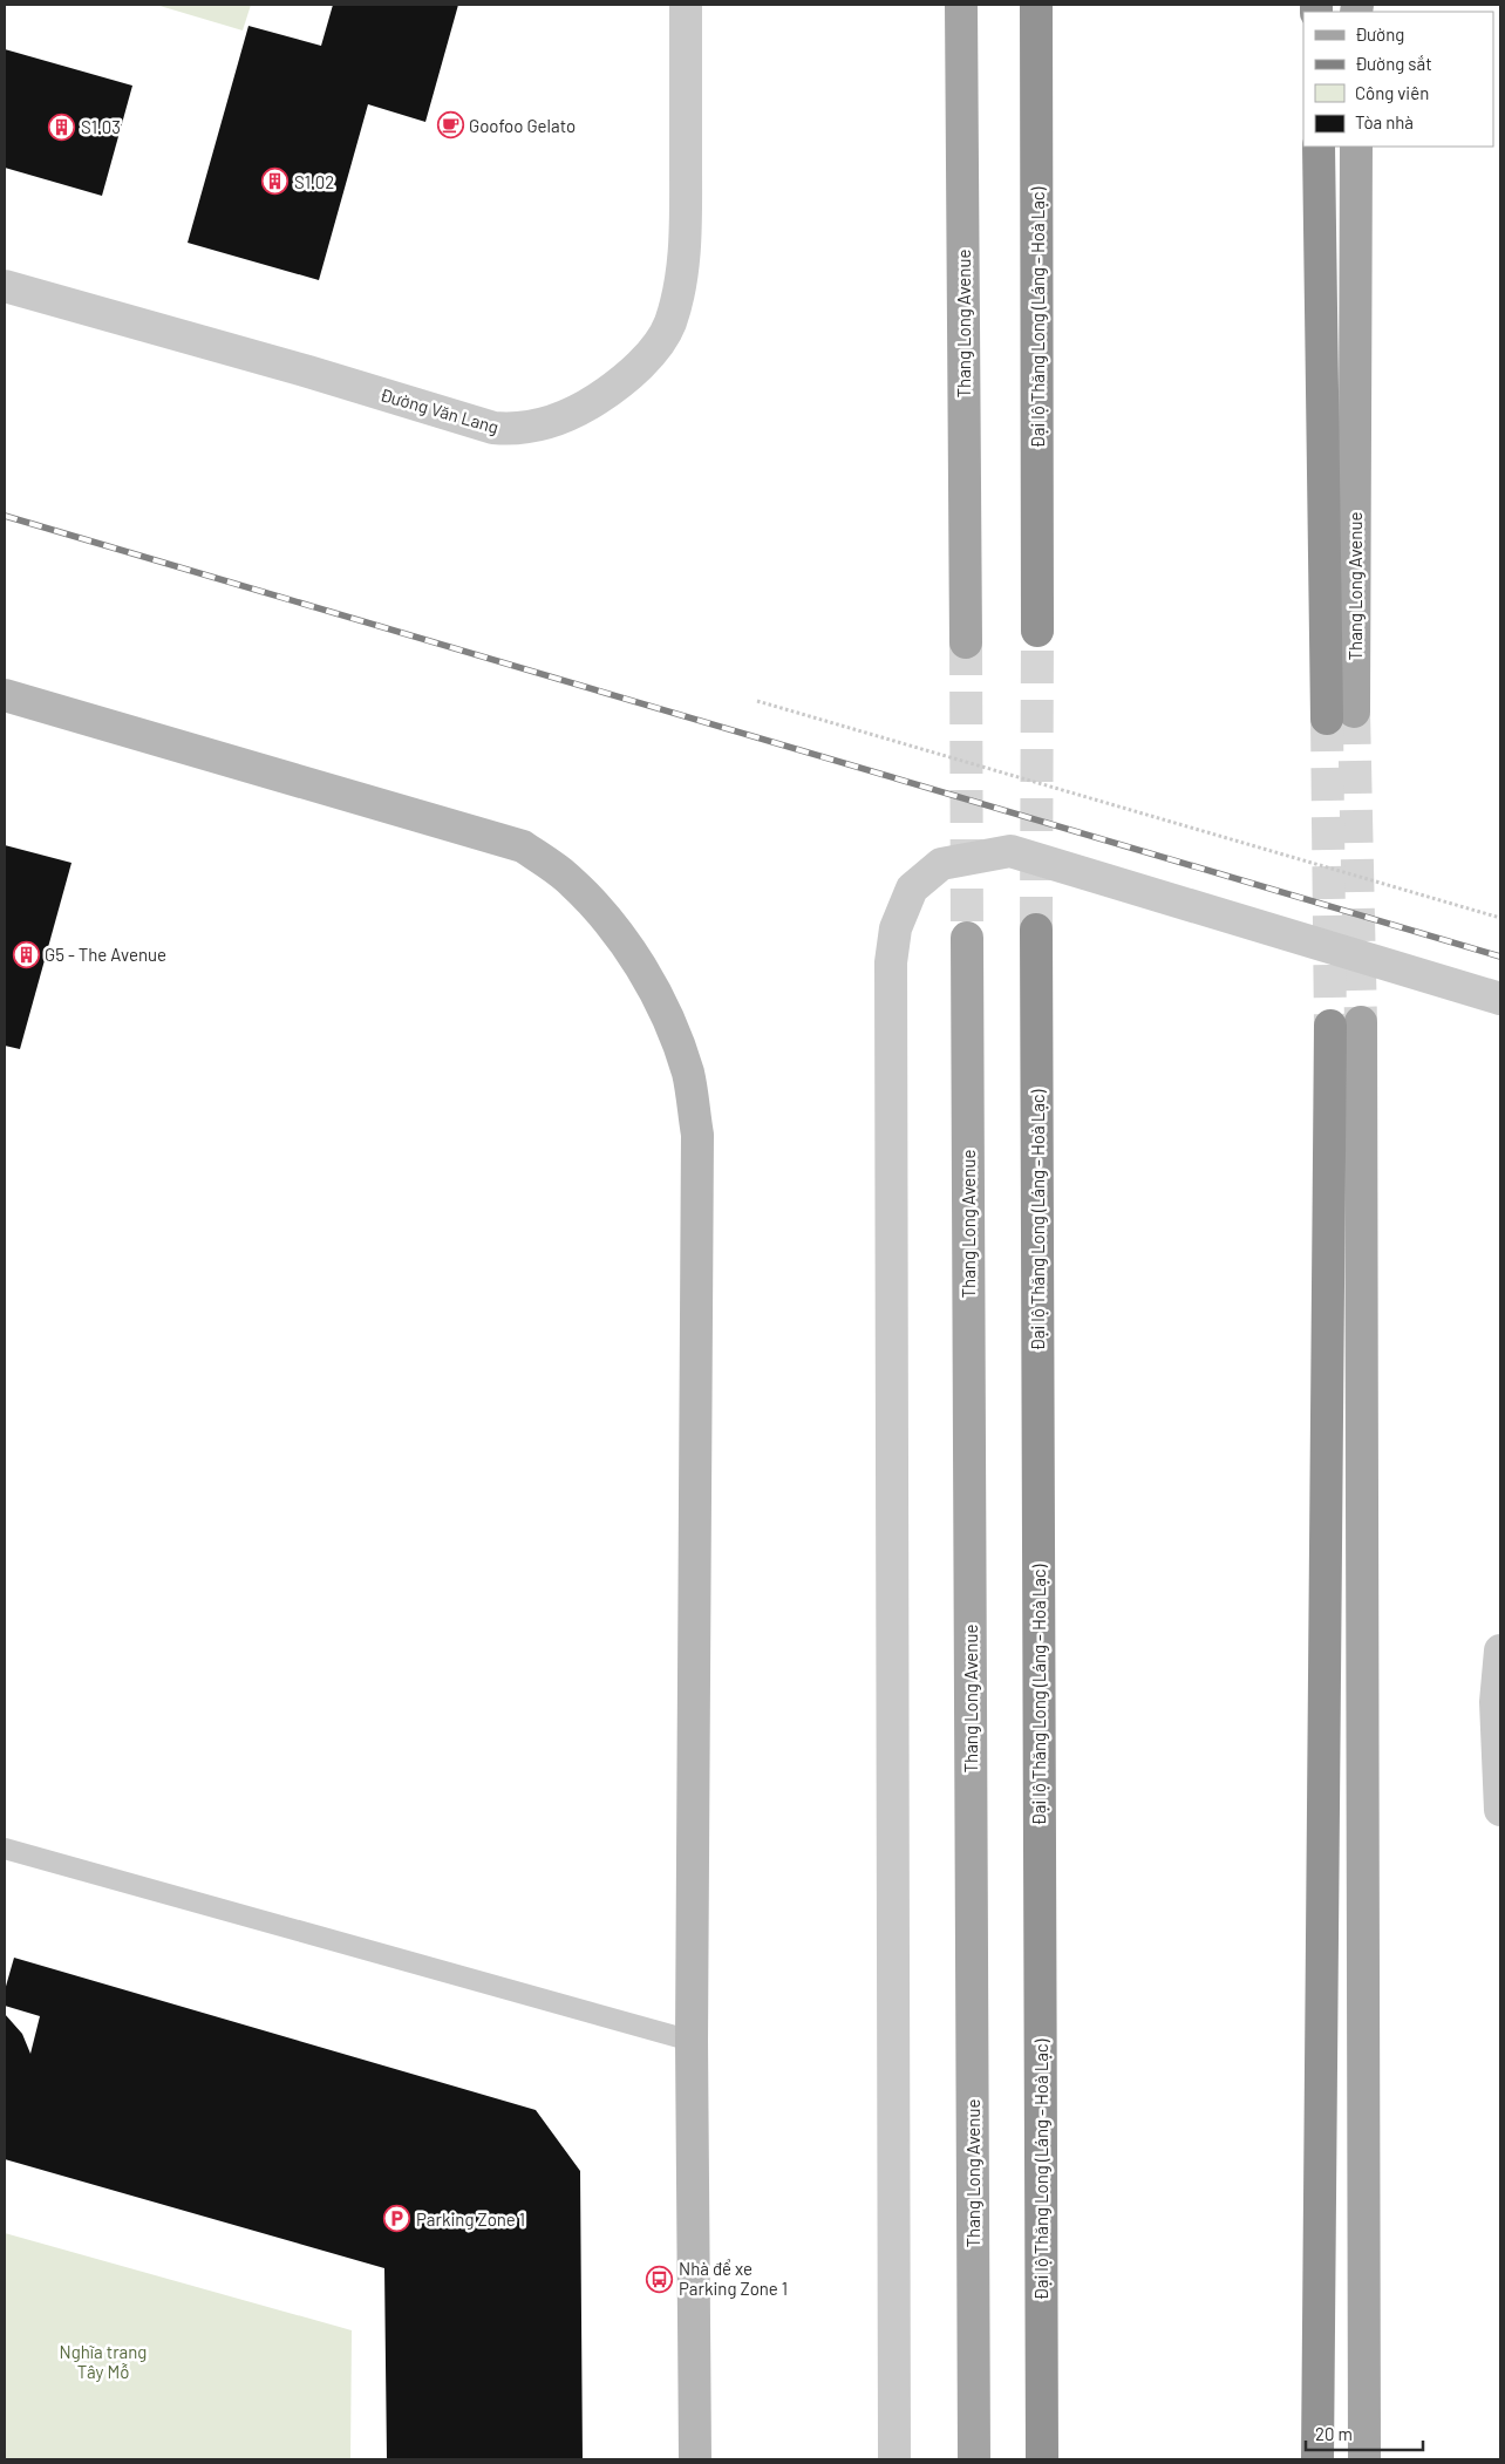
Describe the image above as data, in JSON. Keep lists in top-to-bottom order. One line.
{"streets":{"highway":["Đại lộ Thăng Long (Láng - Hoà Lạc)"],"main road":["Thang Long Avenue"],"street":["Đường Văn Lang"]},"parks":["Nghĩa trang Tây Mỗ"],"places":{"cafe":["Goofoo Gelato"],"building":["S1.03","S1.02","G5 - The Avenue"],"parking":["Parking Zone 1"],"bus stop":["Nhà để xe Parking Zone 1"]},"legend":["Đường","Đường sắt","Công viên","Tòa nhà"],"scale_bar":"20 m"}
